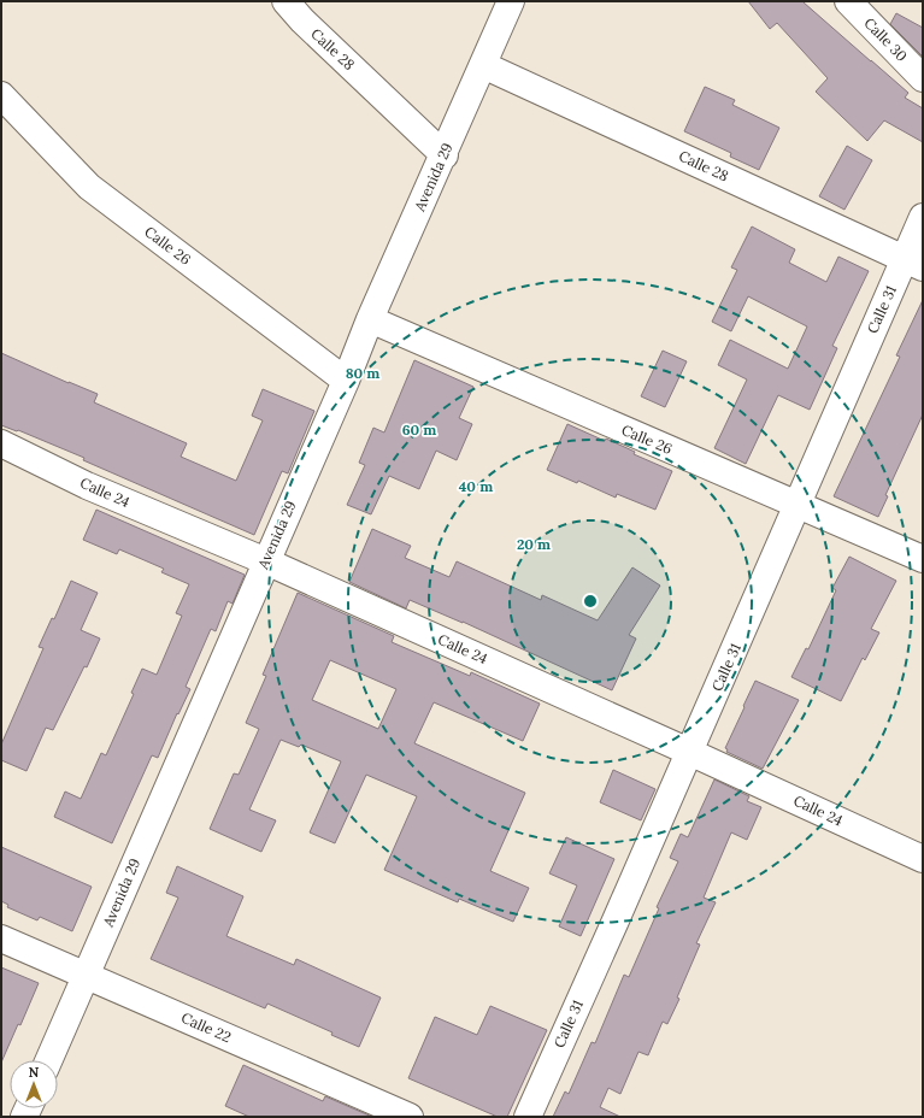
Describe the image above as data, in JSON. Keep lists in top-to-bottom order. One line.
{"streets":{"street":["Calle 30","Calle 28","Avenida 29","Calle 26","Calle 31","Calle 24","Calle 22"]},"crossings":[["Calle 28","Avenida 29"],["Calle 28","Calle 31"],["Avenida 29","Calle 26"],["Avenida 29","Calle 24"],["Avenida 29","Calle 22"],["Calle 26","Calle 31"],["Calle 31","Calle 24"]],"north":"top","rings":["80 m","60 m","40 m","20 m"]}
